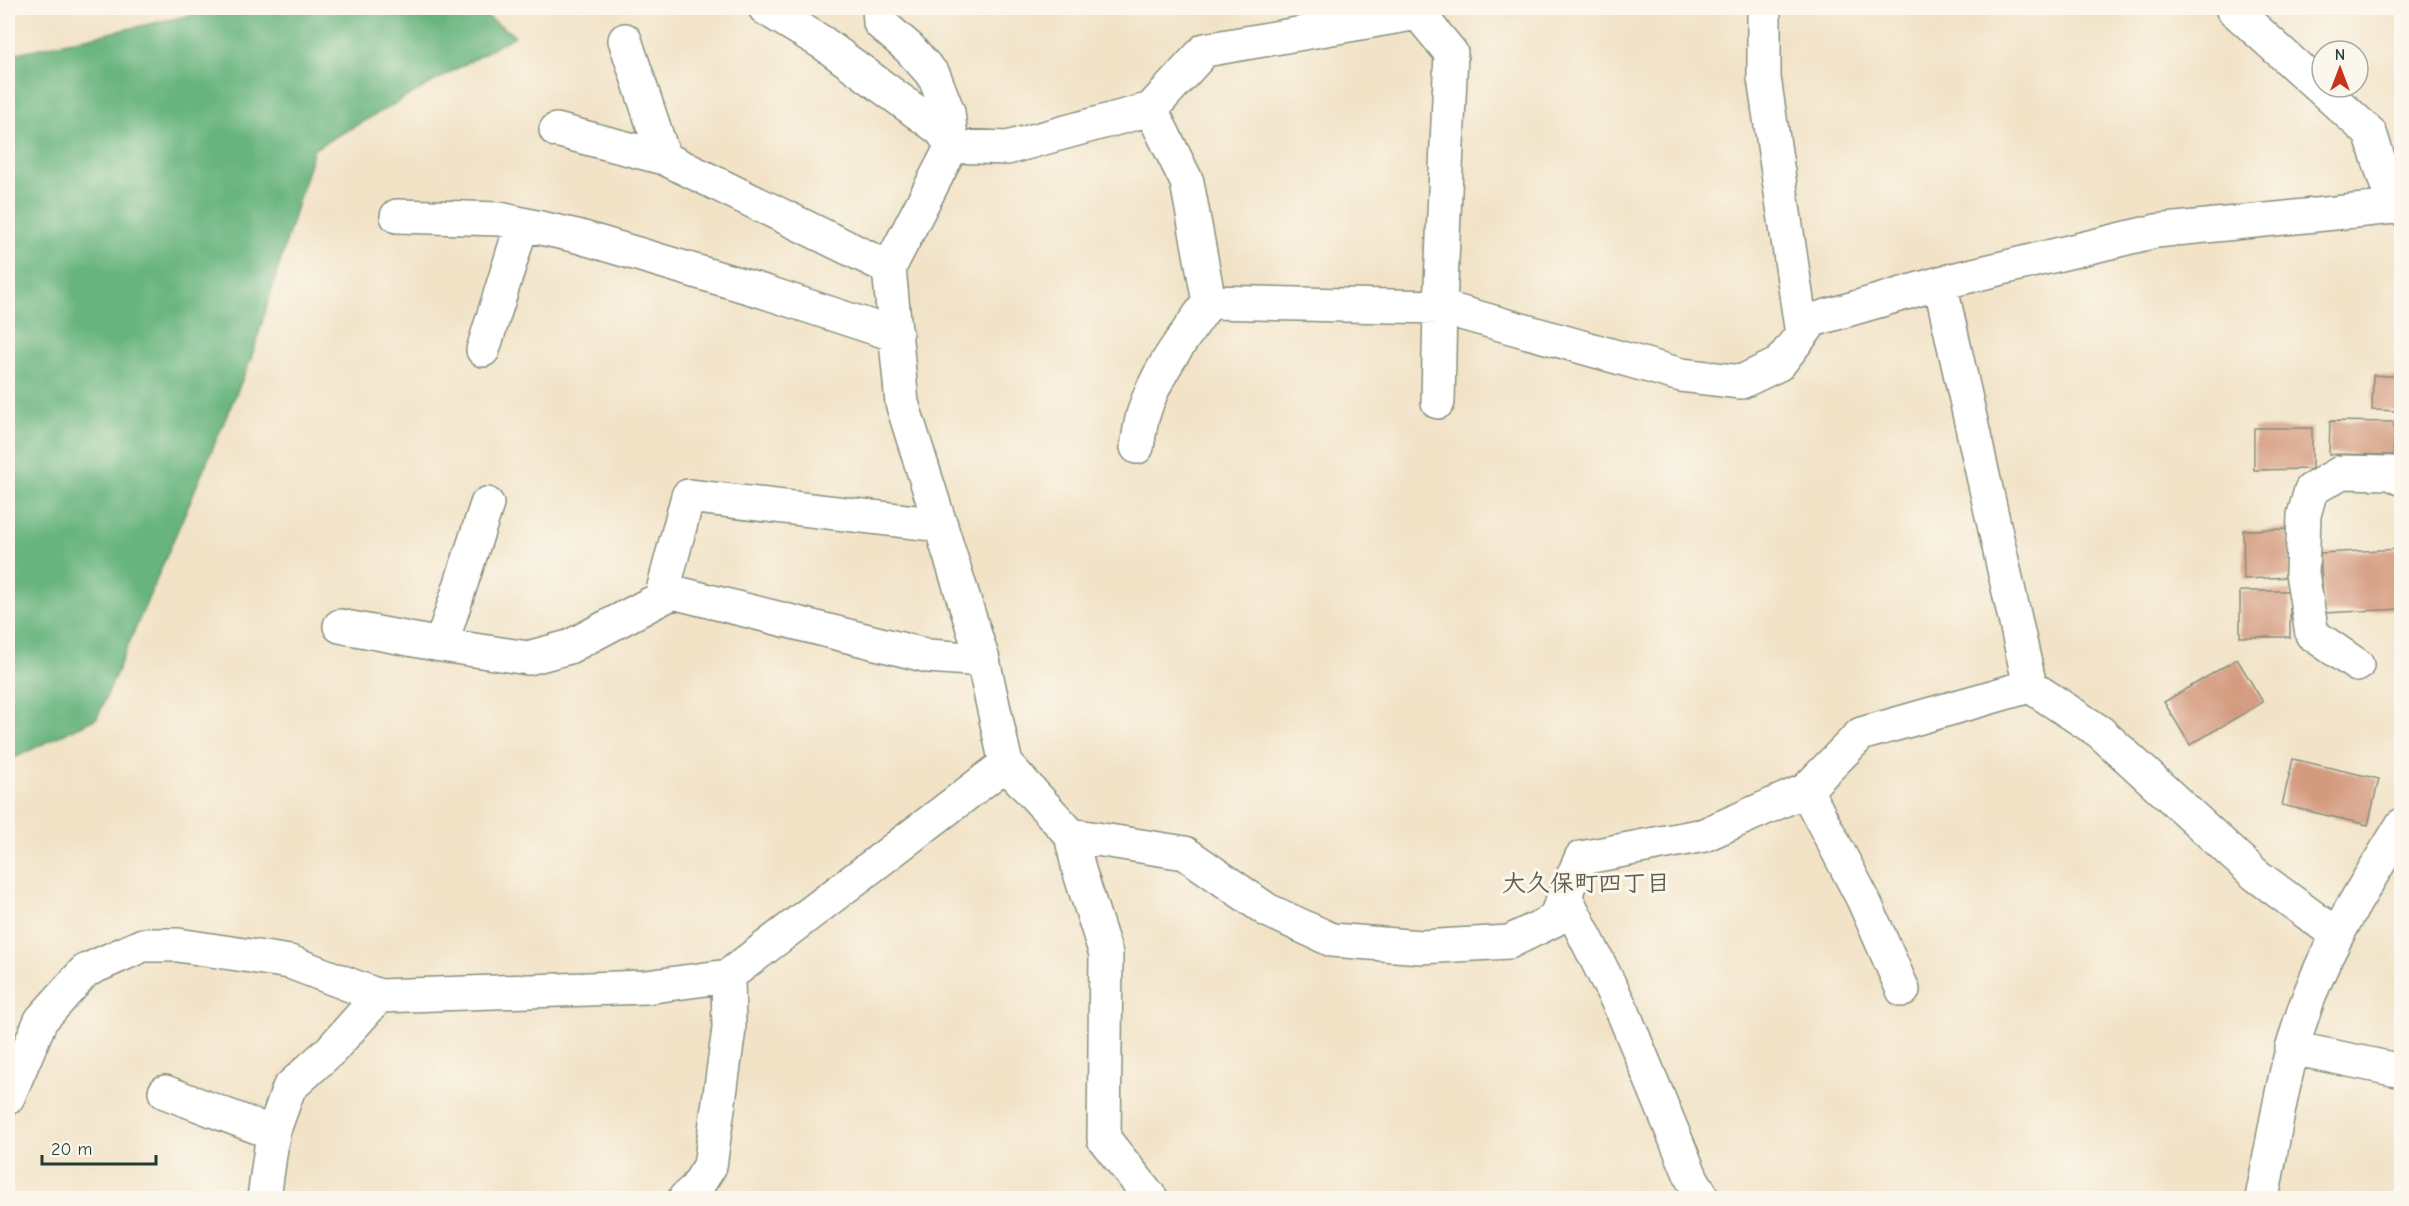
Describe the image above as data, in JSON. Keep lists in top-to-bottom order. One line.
{"districts":["大久保町四丁目"],"scale_bar":"20 m","north":"top"}
